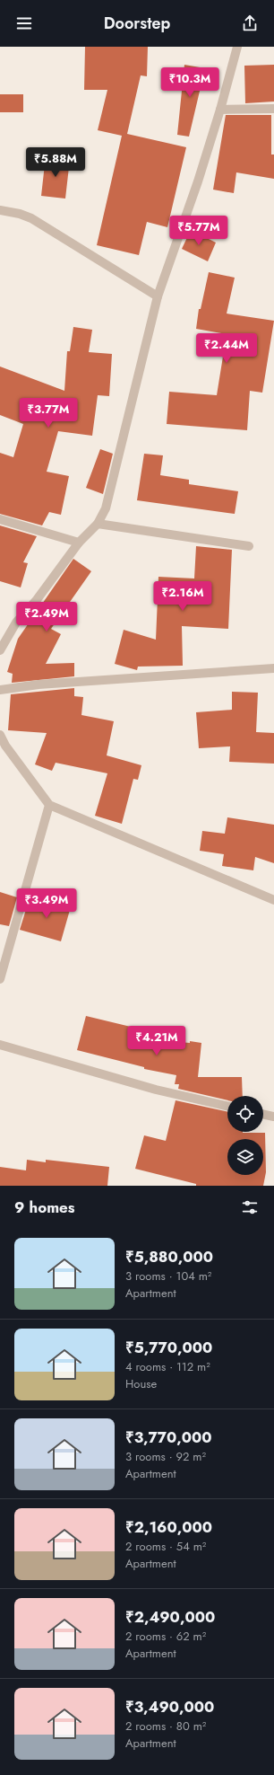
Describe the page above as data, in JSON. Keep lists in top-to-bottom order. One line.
{"page":{"header":"Doorstep","price":["₹10.3M","₹5.88M","₹5.77M","₹2.44M","₹3.77M","₹2.16M","₹2.49M","₹3.49M","₹4.21M"],"heading":"9 homes","list":[{"name":"₹5,880,000","note":"3 rooms · 104 m² · Apartment"},{"name":"₹5,770,000","note":"4 rooms · 112 m² · House"},{"name":"₹3,770,000","note":"3 rooms · 92 m² · Apartment"},{"name":"₹2,160,000","note":"2 rooms · 54 m² · Apartment"},{"name":"₹2,490,000","note":"2 rooms · 62 m² · Apartment"},{"name":"₹3,490,000","note":"2 rooms · 80 m² · Apartment"}]}}
